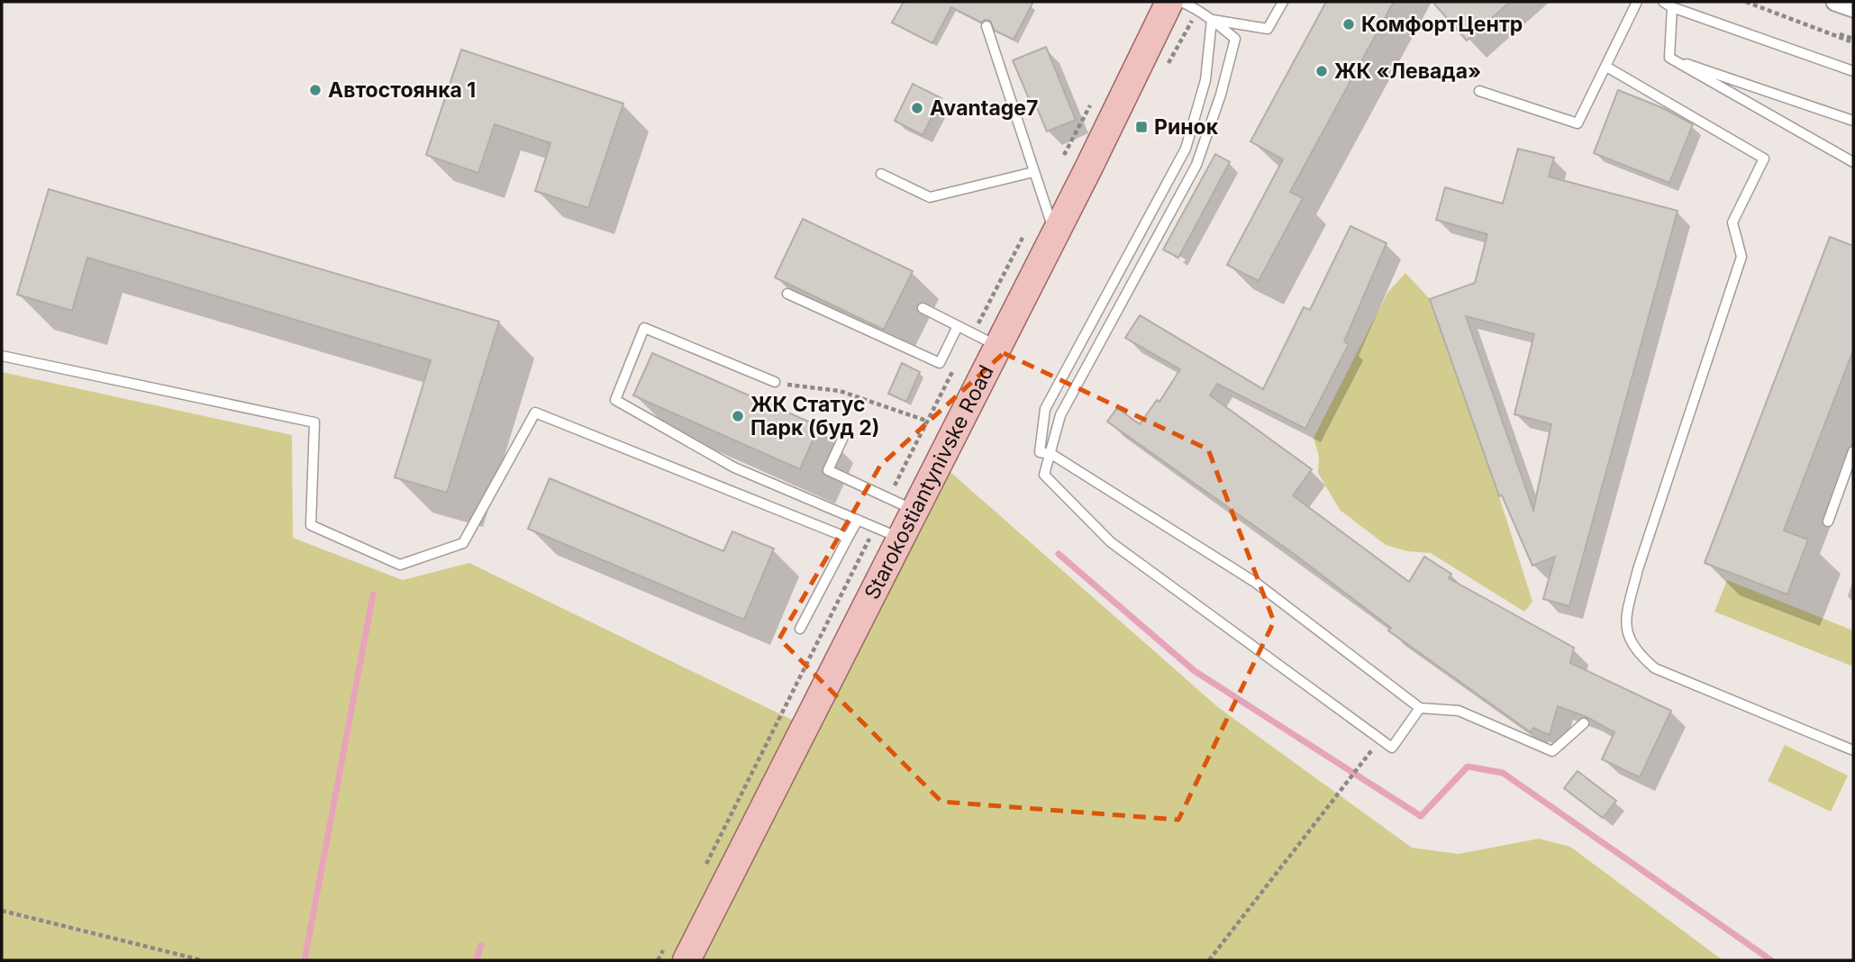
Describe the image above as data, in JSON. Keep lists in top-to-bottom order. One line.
{"streets":{"main road":["Starokostiantynivske Road"]},"places":{"other":["КомфортЦентр","ЖК «Левада»","Автостоянка 1","Avantage7","ЖК Статус Парк (буд 2)"],"transit":["Ринок"]}}
